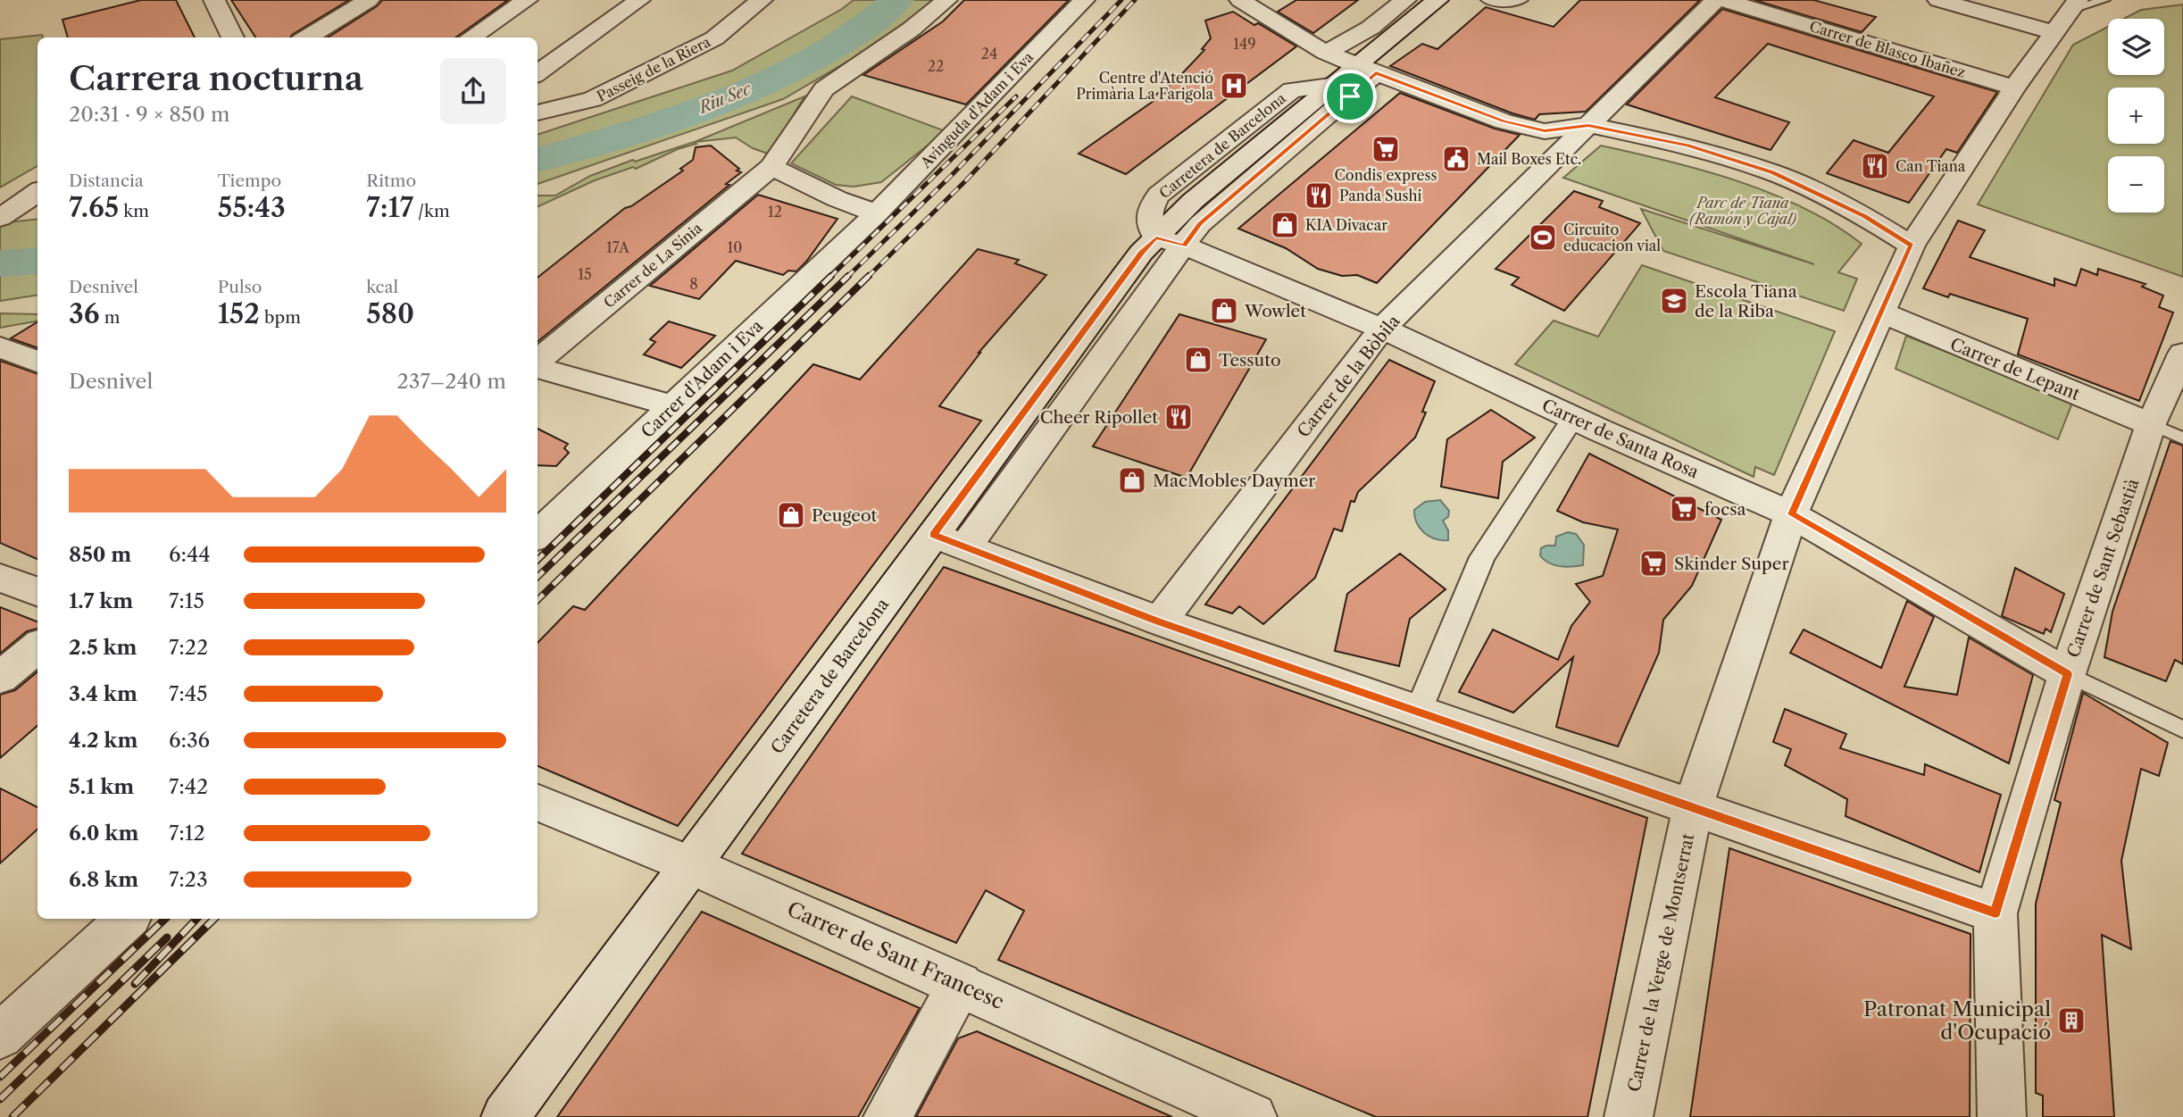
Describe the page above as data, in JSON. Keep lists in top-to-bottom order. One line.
{"streets":{"street":["Carrer de Blasco Ibañez","Passeig de la Riera","Avinguda d'Adam i Eva","Carretera de Barcelona","Carrer de La Sínia","Carrer de Lepant","Carrer de la Bòbila","Carrer d'Adam i Eva","Carrer de Santa Rosa","Carrer de Sant Sebastià","Carrer de Sant Francesc","Carrer de la Verge de Montserrat"]},"crossings":[["Carrer de Blasco Ibañez","Carrer de la Verge de Montserrat"],["Avinguda d'Adam i Eva","Carrer d'Adam i Eva"],["Carretera de Barcelona","Carrer de Santa Rosa"],["Carretera de Barcelona","Carrer de Sant Francesc"],["Carrer de Lepant","Carrer de Sant Sebastià"],["Carrer de Lepant","Carrer de la Verge de Montserrat"],["Carrer de la Bòbila","Carrer de Santa Rosa"],["Carrer de Santa Rosa","Carrer de Sant Sebastià"],["Carrer de Santa Rosa","Carrer de la Verge de Montserrat"]],"water":["Riu Sec"],"parks":["Parc de Tiana (Ramón y Cajal)"],"places":{"hospital":["Centre d'Atenció Primària La Farigola"],"supermarket":["Condis express","focsa","Skinder Super"],"public building":["Mail Boxes Etc."],"restaurant":["Can Tiana","Panda Sushi","Cheer Ripollet"],"shop":["KIA Divacar","Wowlet","Tessuto","MacMobles Daymer","Peugeot"],"sports":["Circuito educacion vial"],"school or university":["Escola Tiana de la Riba"],"building":["Patronat Municipal d'Ocupació"]},"house_numbers":["149","24","22","12","17A","10","15","8"],"page":{"map_buttons":["+","−"],"heading":["Carrera nocturna","20:31 · 9 × 850 m"],"stats":[["Distancia","7.65 km"],["Tiempo","55:43"],["Ritmo","7:17 /km"],["Desnivel","36 m"],["Pulso","152 bpm"],["kcal","580"]],"chart":["Desnivel","237–240 m"],"list":[{"name":"850 m","note":"6:44"},{"name":"1.7 km","note":"7:15"},{"name":"2.5 km","note":"7:22"},{"name":"3.4 km","note":"7:45"},{"name":"4.2 km","note":"6:36"},{"name":"5.1 km","note":"7:42"},{"name":"6.0 km","note":"7:12"},{"name":"6.8 km","note":"7:23"}]}}
